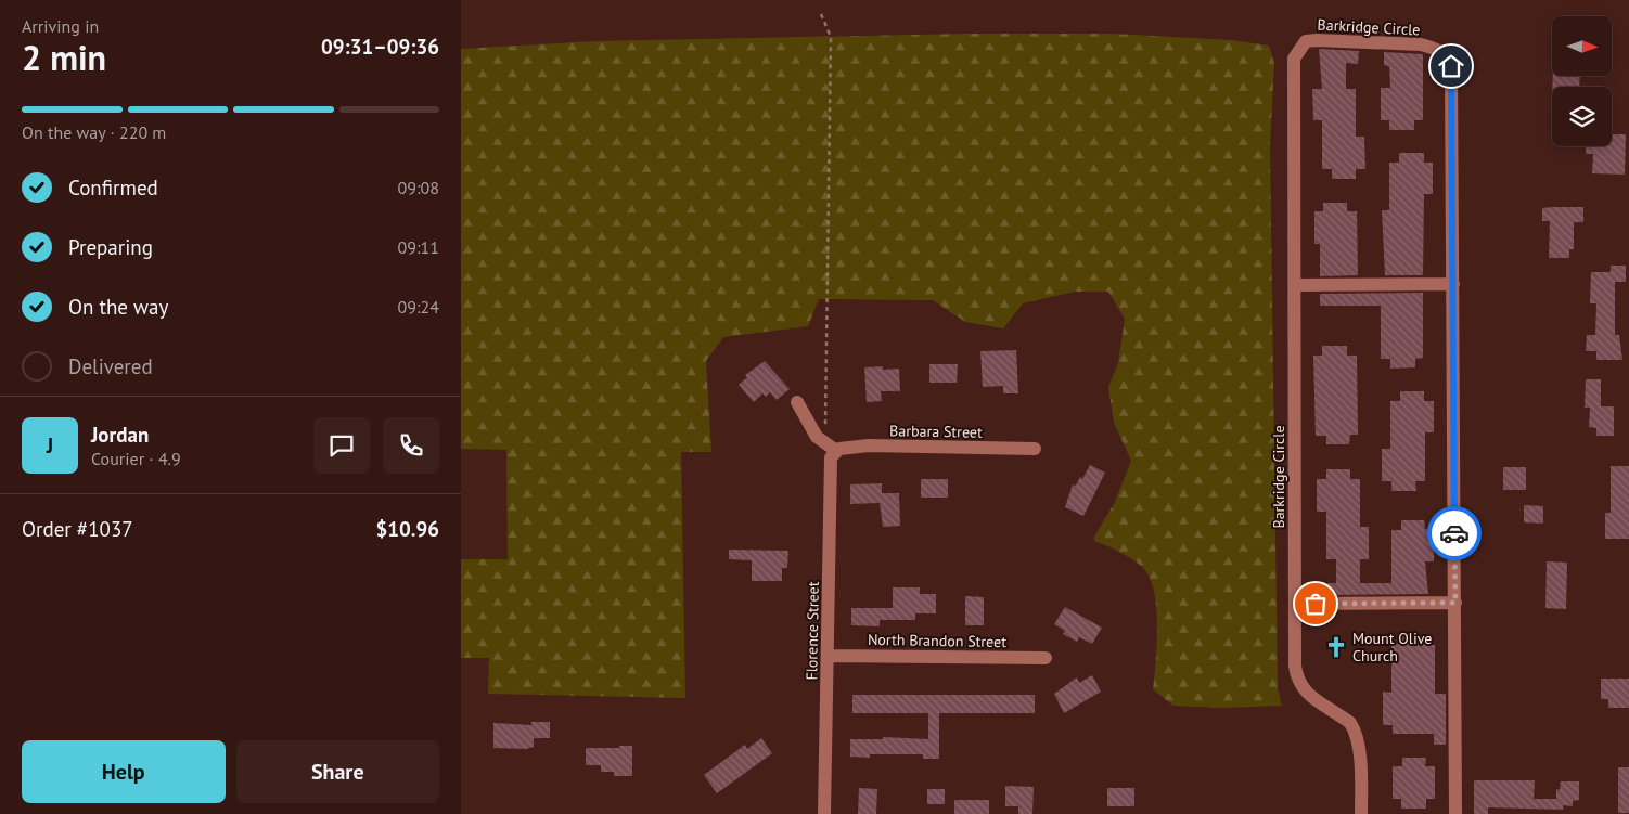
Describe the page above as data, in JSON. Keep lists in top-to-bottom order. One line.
{"streets":{"street":["Barkridge Circle","Barbara Street","Florence Street","North Brandon Street"]},"crossings":[["Barbara Street","Florence Street"],["Florence Street","North Brandon Street"]],"places":{"church":["Mount Olive Church"]},"north":"right","page":{"heading":["2 min","Arriving in","09:31–09:36"],"panel":["Jordan","Courier · 4.9","Order #1037","$10.96"],"bar":"On the way · 220 m","list":[["Confirmed","09:08"],["Preparing","09:11"],["On the way","09:24"],"Delivered"],"round":"J","buttons":["Help","Share"]}}
